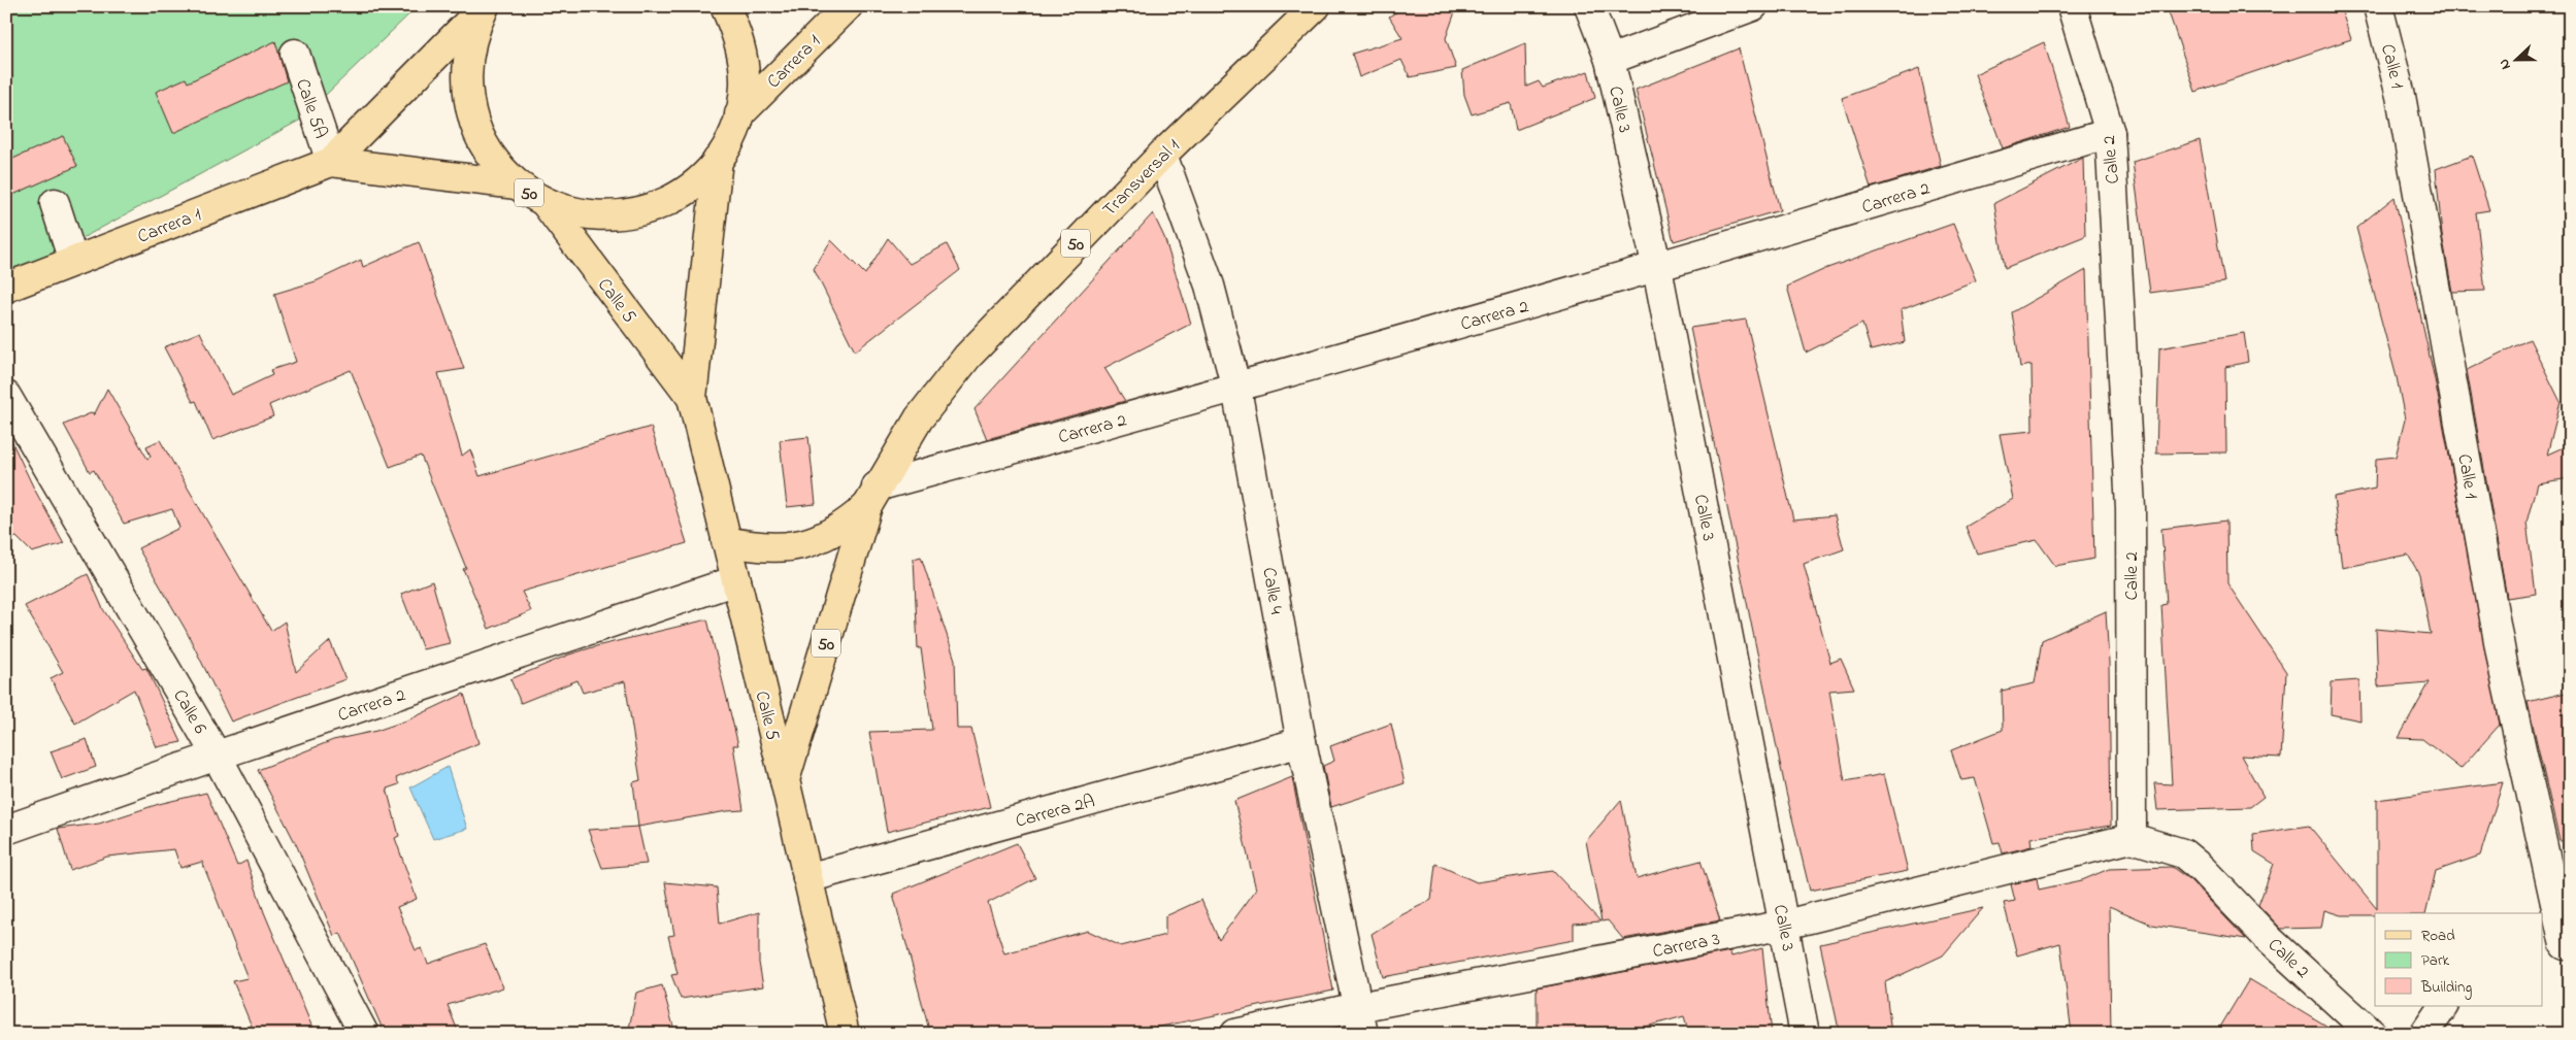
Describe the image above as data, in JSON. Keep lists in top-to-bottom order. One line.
{"streets":{"main road":["Carrera 1","Transversal 1","50","Calle 5"],"street":["Calle 1","Calle 5A","Calle 3","Calle 2","Carrera 2","Calle 4","Calle 6","Carrera 2A","Carrera 3"]},"crossings":[["Carrera 1","Calle 5A"],["Carrera 1","50"],["Calle 3","Carrera 2"],["Calle 3","Carrera 3"],["Calle 2","Carrera 2"],["Calle 2","Carrera 3"],["Transversal 1","Carrera 2"],["Transversal 1","Calle 5"],["Transversal 1","Calle 4"],["50","Calle 5"],["Carrera 2","Calle 5"],["Carrera 2","Calle 4"],["Carrera 2","Calle 6"],["Calle 5","Carrera 2A"],["Calle 4","Carrera 2A"],["Calle 4","Carrera 3"]],"legend":["Road","Park","Building"],"north":"left"}
